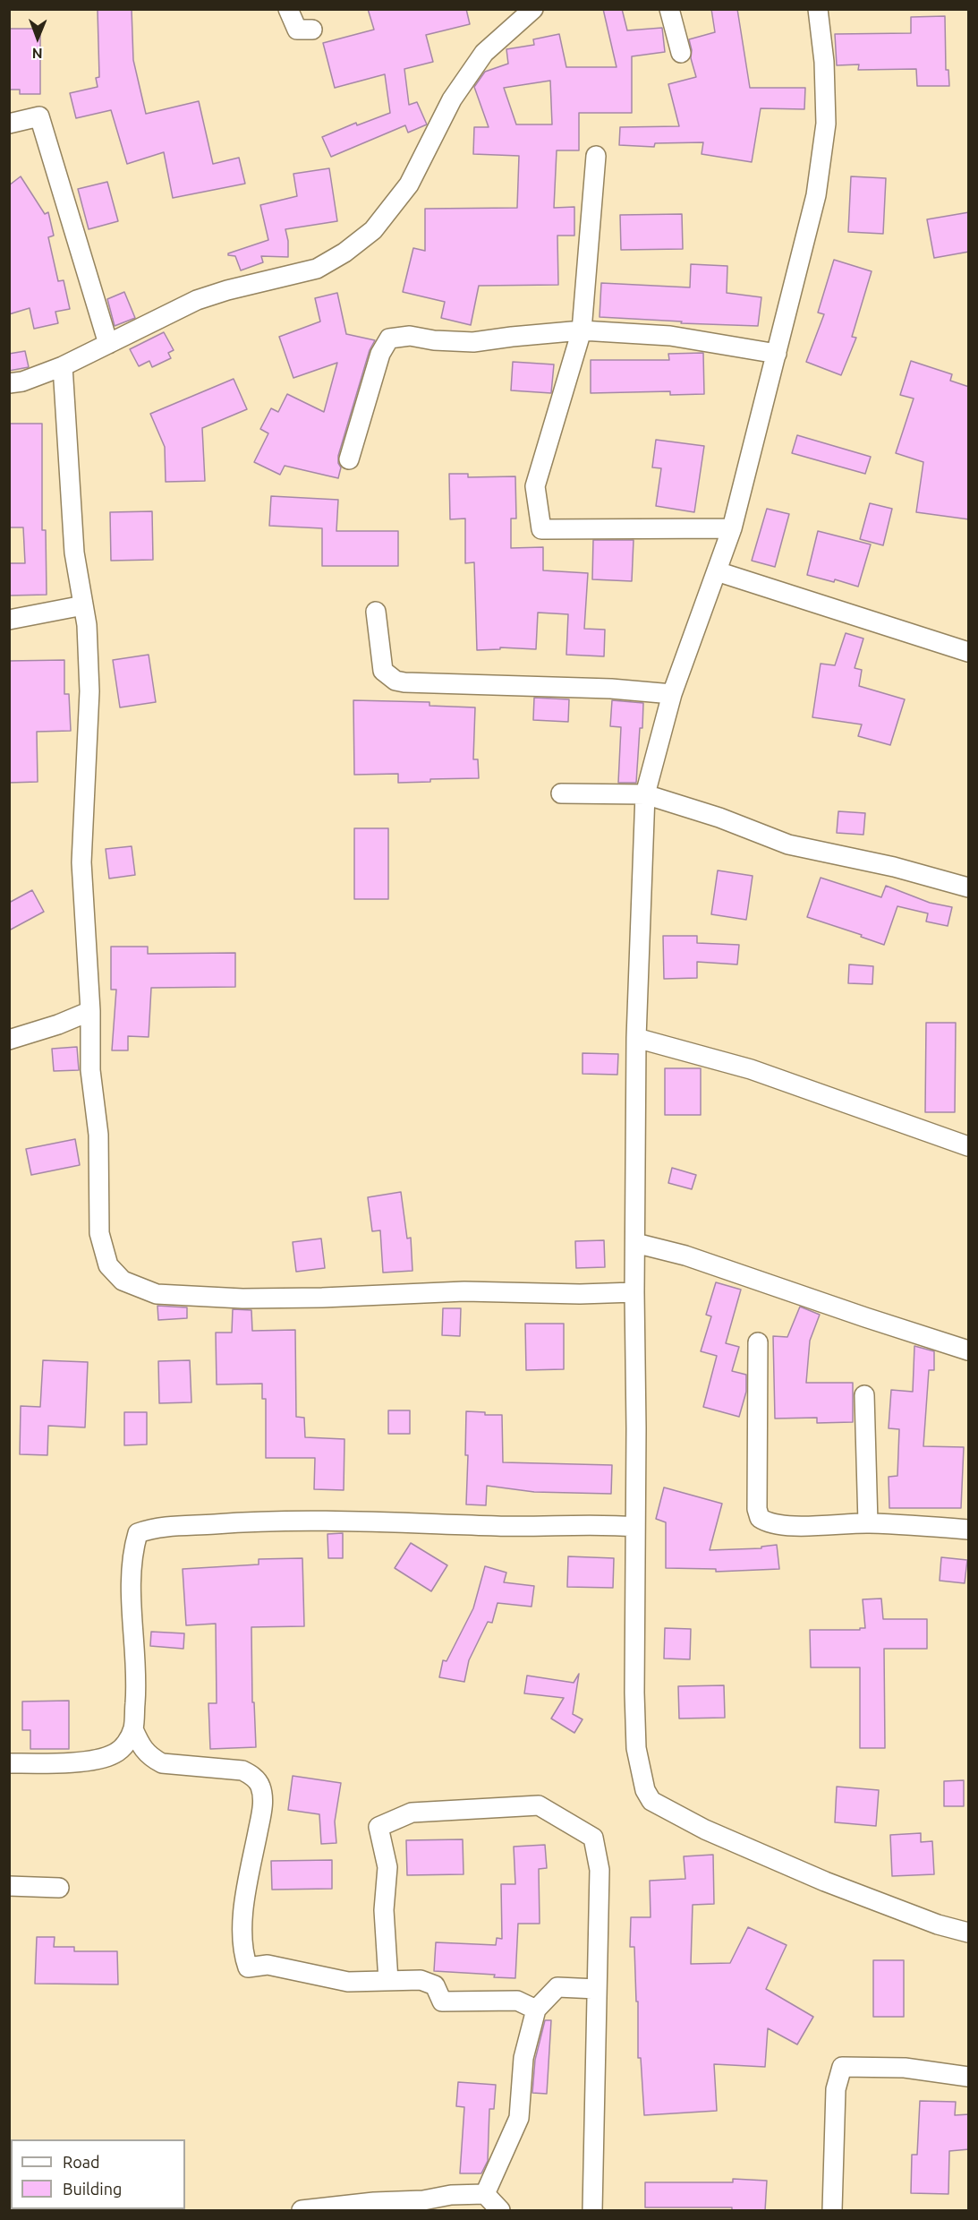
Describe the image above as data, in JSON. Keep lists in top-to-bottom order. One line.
{"legend":["Road","Building"],"north":"bottom"}
